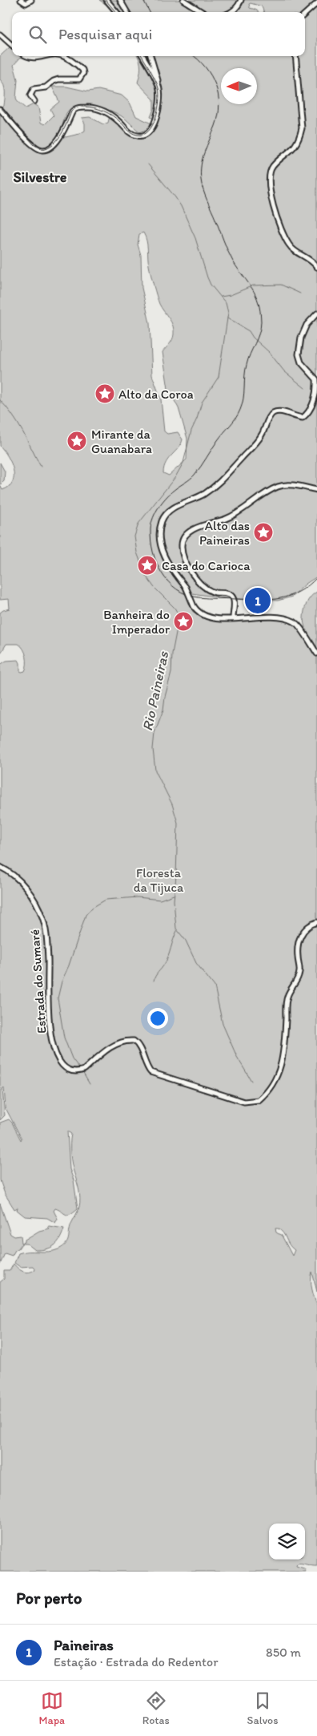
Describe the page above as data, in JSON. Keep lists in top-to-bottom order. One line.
{"streets":{"street":["Estrada do Sumaré"]},"districts":["Silvestre"],"water":["Rio Paineiras"],"parks":["Floresta da Tijuca"],"places":{"place":["Alto da Coroa","Mirante da Guanabara","Alto das Paineiras","Casa do Carioca","Banheira do Imperador"]},"north":"left","page":{"search":"Pesquisar aqui","pins":"1","heading":"Por perto","list":[{"mark":"1","name":"Paineiras","note":"Estação · Estrada do Redentor","value":"850 m"}],"nav":["Mapa","Rotas","Salvos"]}}
